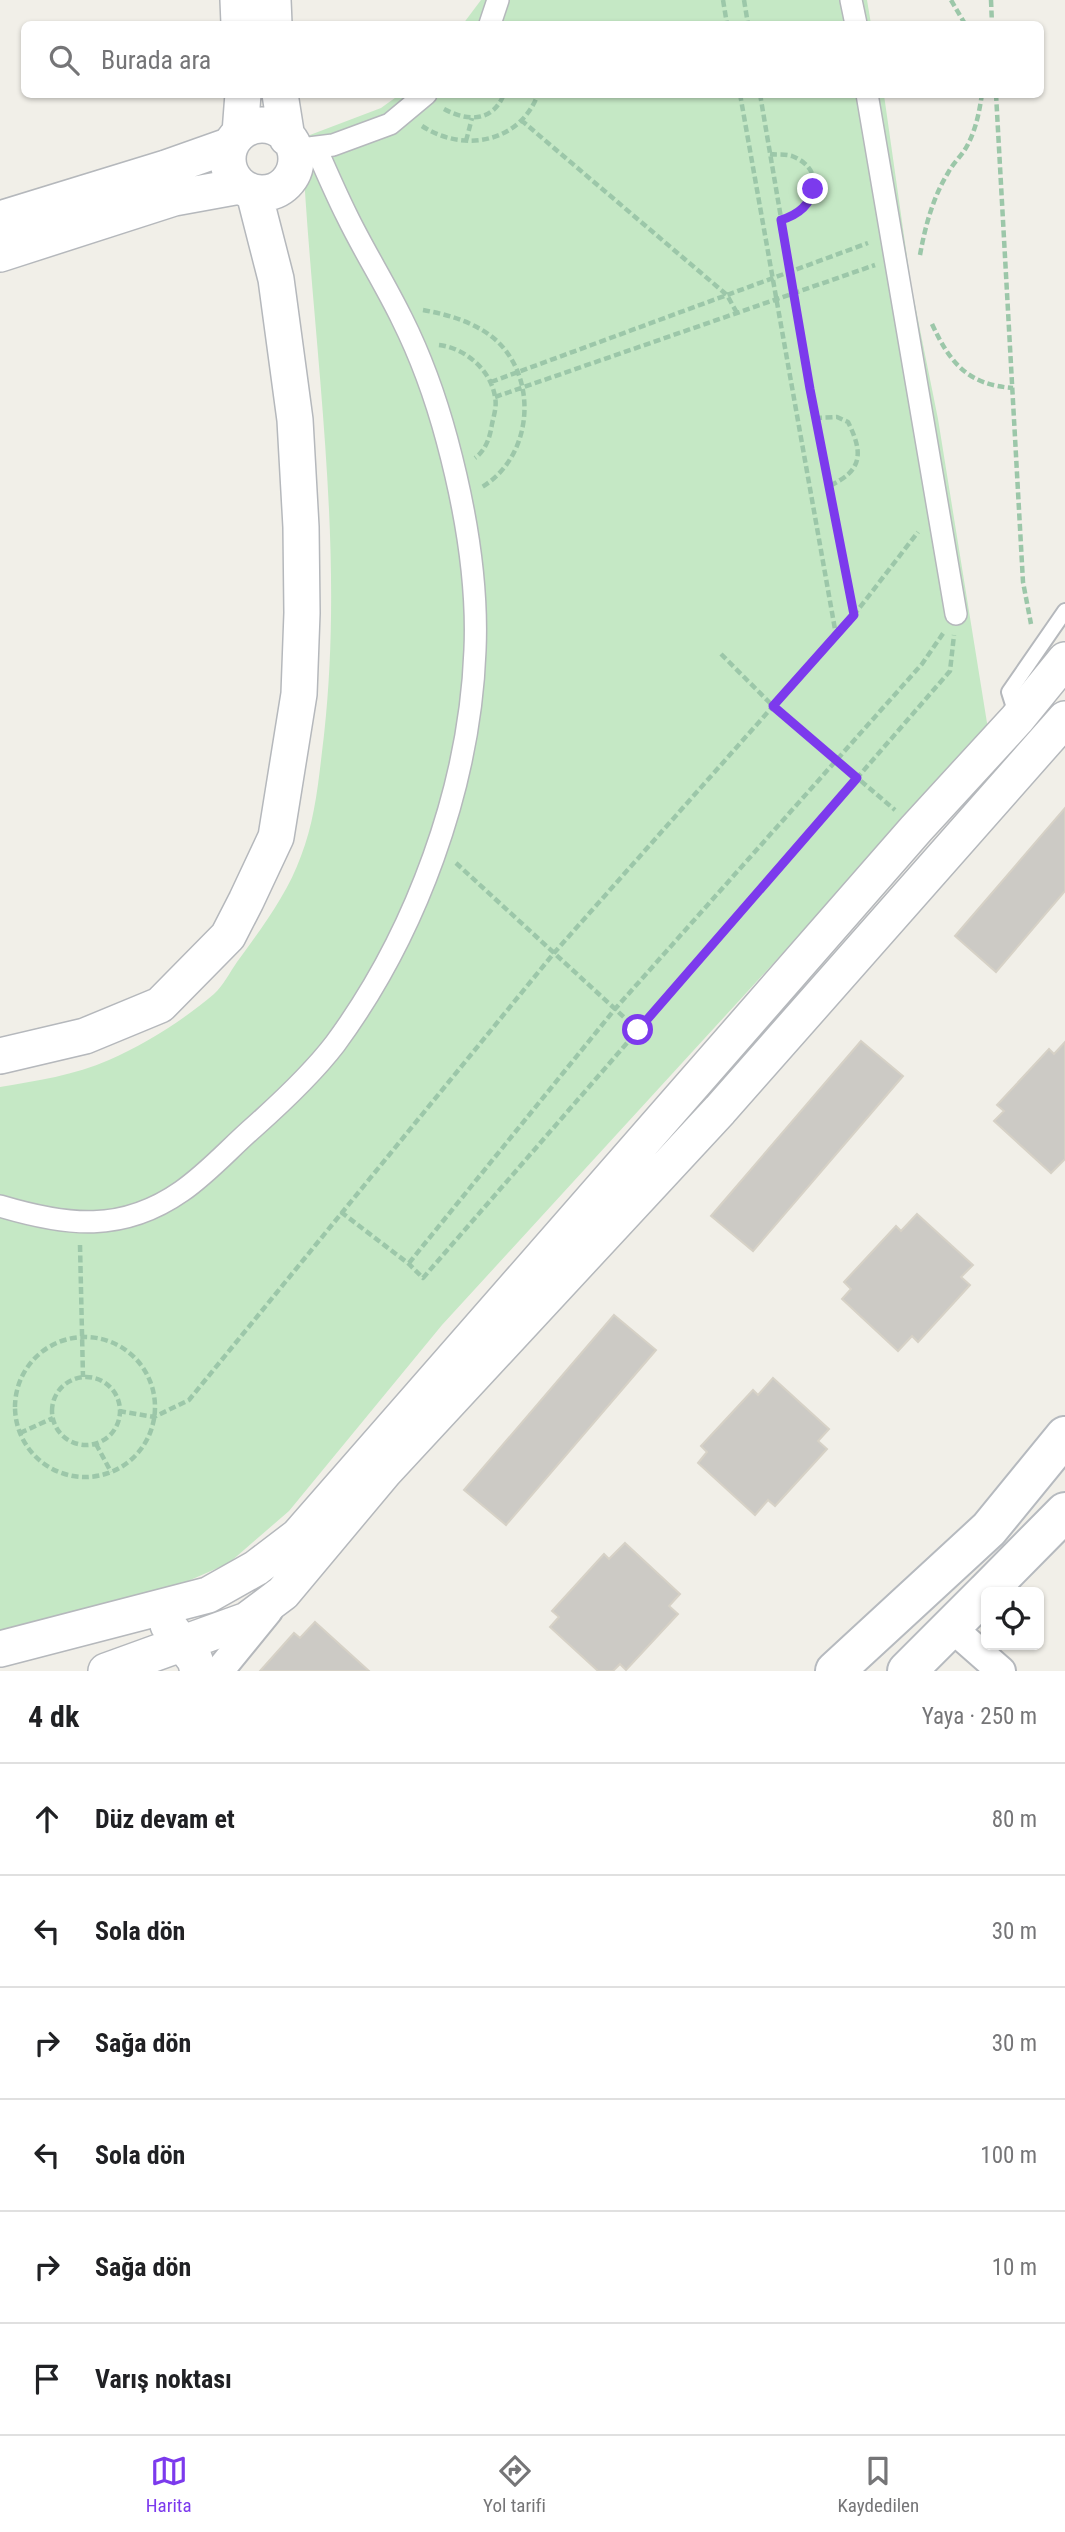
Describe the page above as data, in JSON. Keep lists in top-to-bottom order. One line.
{"page":{"search":"Burada ara","heading":["4 dk","Yaya · 250 m"],"list":[["Düz devam et","80 m"],["Sola dön","30 m"],["Sağa dön","30 m"],["Sola dön","100 m"],["Sağa dön","10 m"],"Varış noktası"],"nav":["Harita","Yol tarifi","Kaydedilen"]}}
